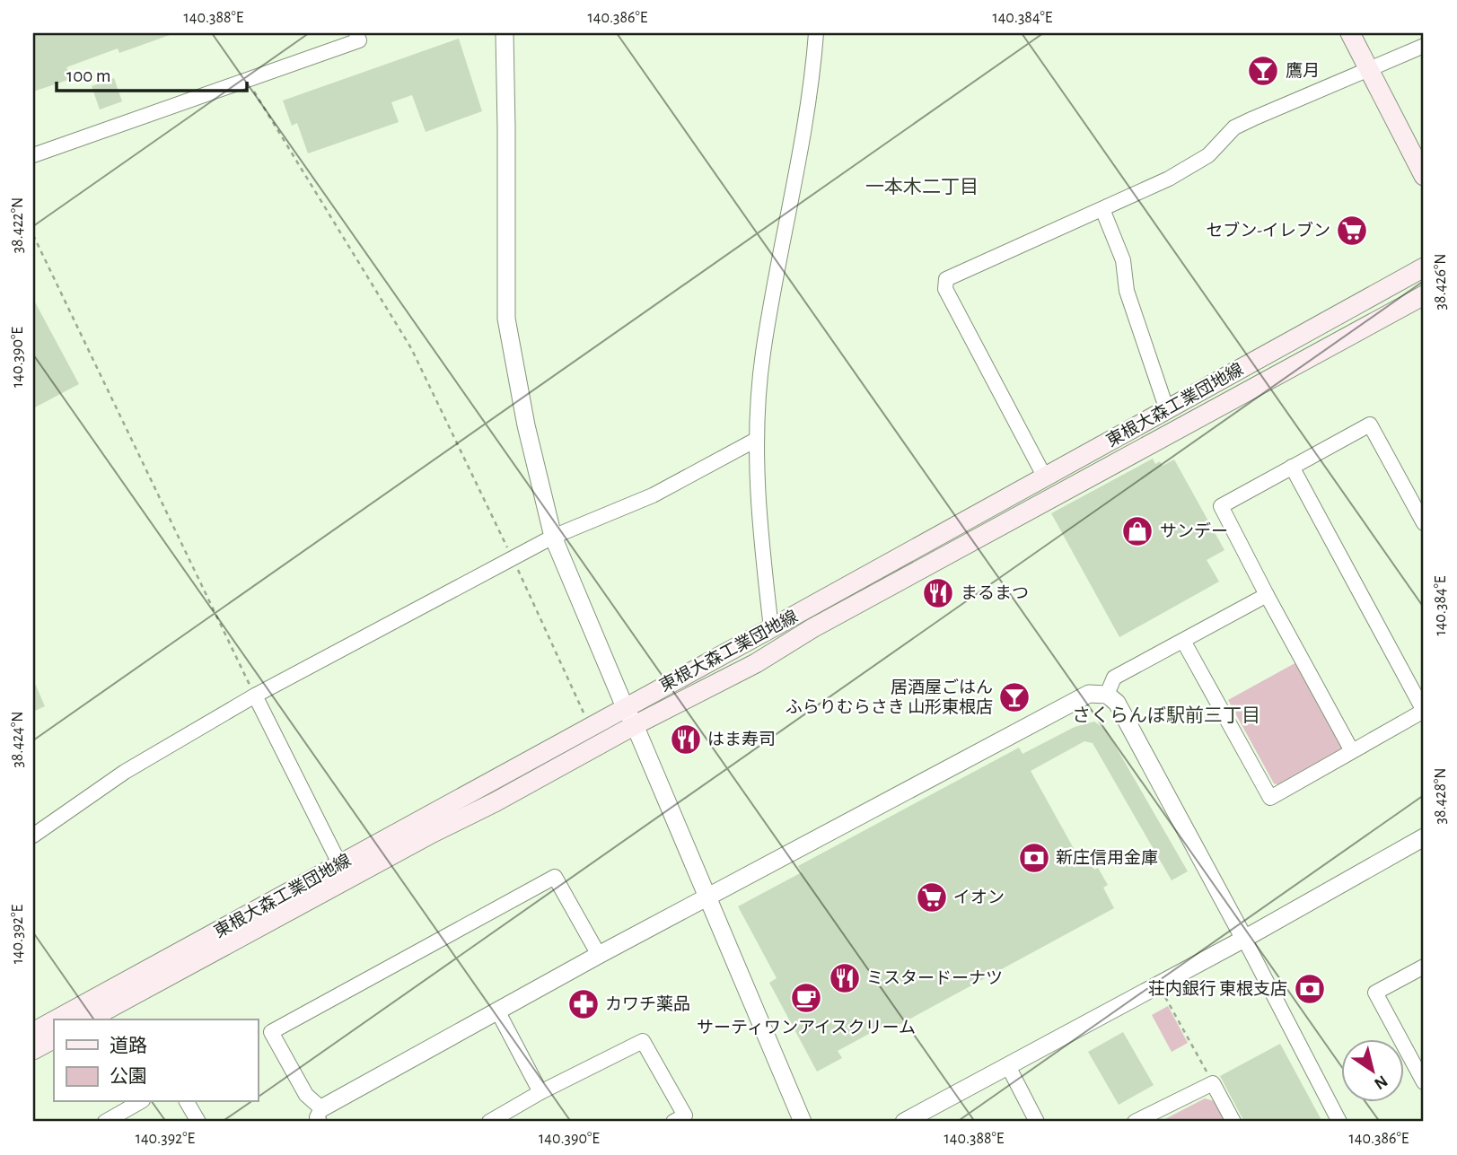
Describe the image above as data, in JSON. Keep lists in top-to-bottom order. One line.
{"streets":{"main road":["東根大森工業団地線"]},"districts":["一本木二丁目","さくらんぼ駅前三丁目"],"places":{"bar":["鷹月","居酒屋ごはん ふらりむらさき 山形東根店"],"supermarket":["セブン-イレブン","イオン"],"shop":["サンデー"],"restaurant":["まるまつ","はま寿司","ミスタードーナツ"],"bank":["新庄信用金庫","荘内銀行 東根支店"],"cafe":["サーティワンアイスクリーム"],"pharmacy":["カワチ薬品"]},"legend":["道路","公園"],"scale_bar":"100 m","north":"bottom right","coordinates":["140.388°E","140.386°E","140.384°E","38.422°N","38.426°N","140.390°E","38.424°N","38.428°N","140.392°E"]}
